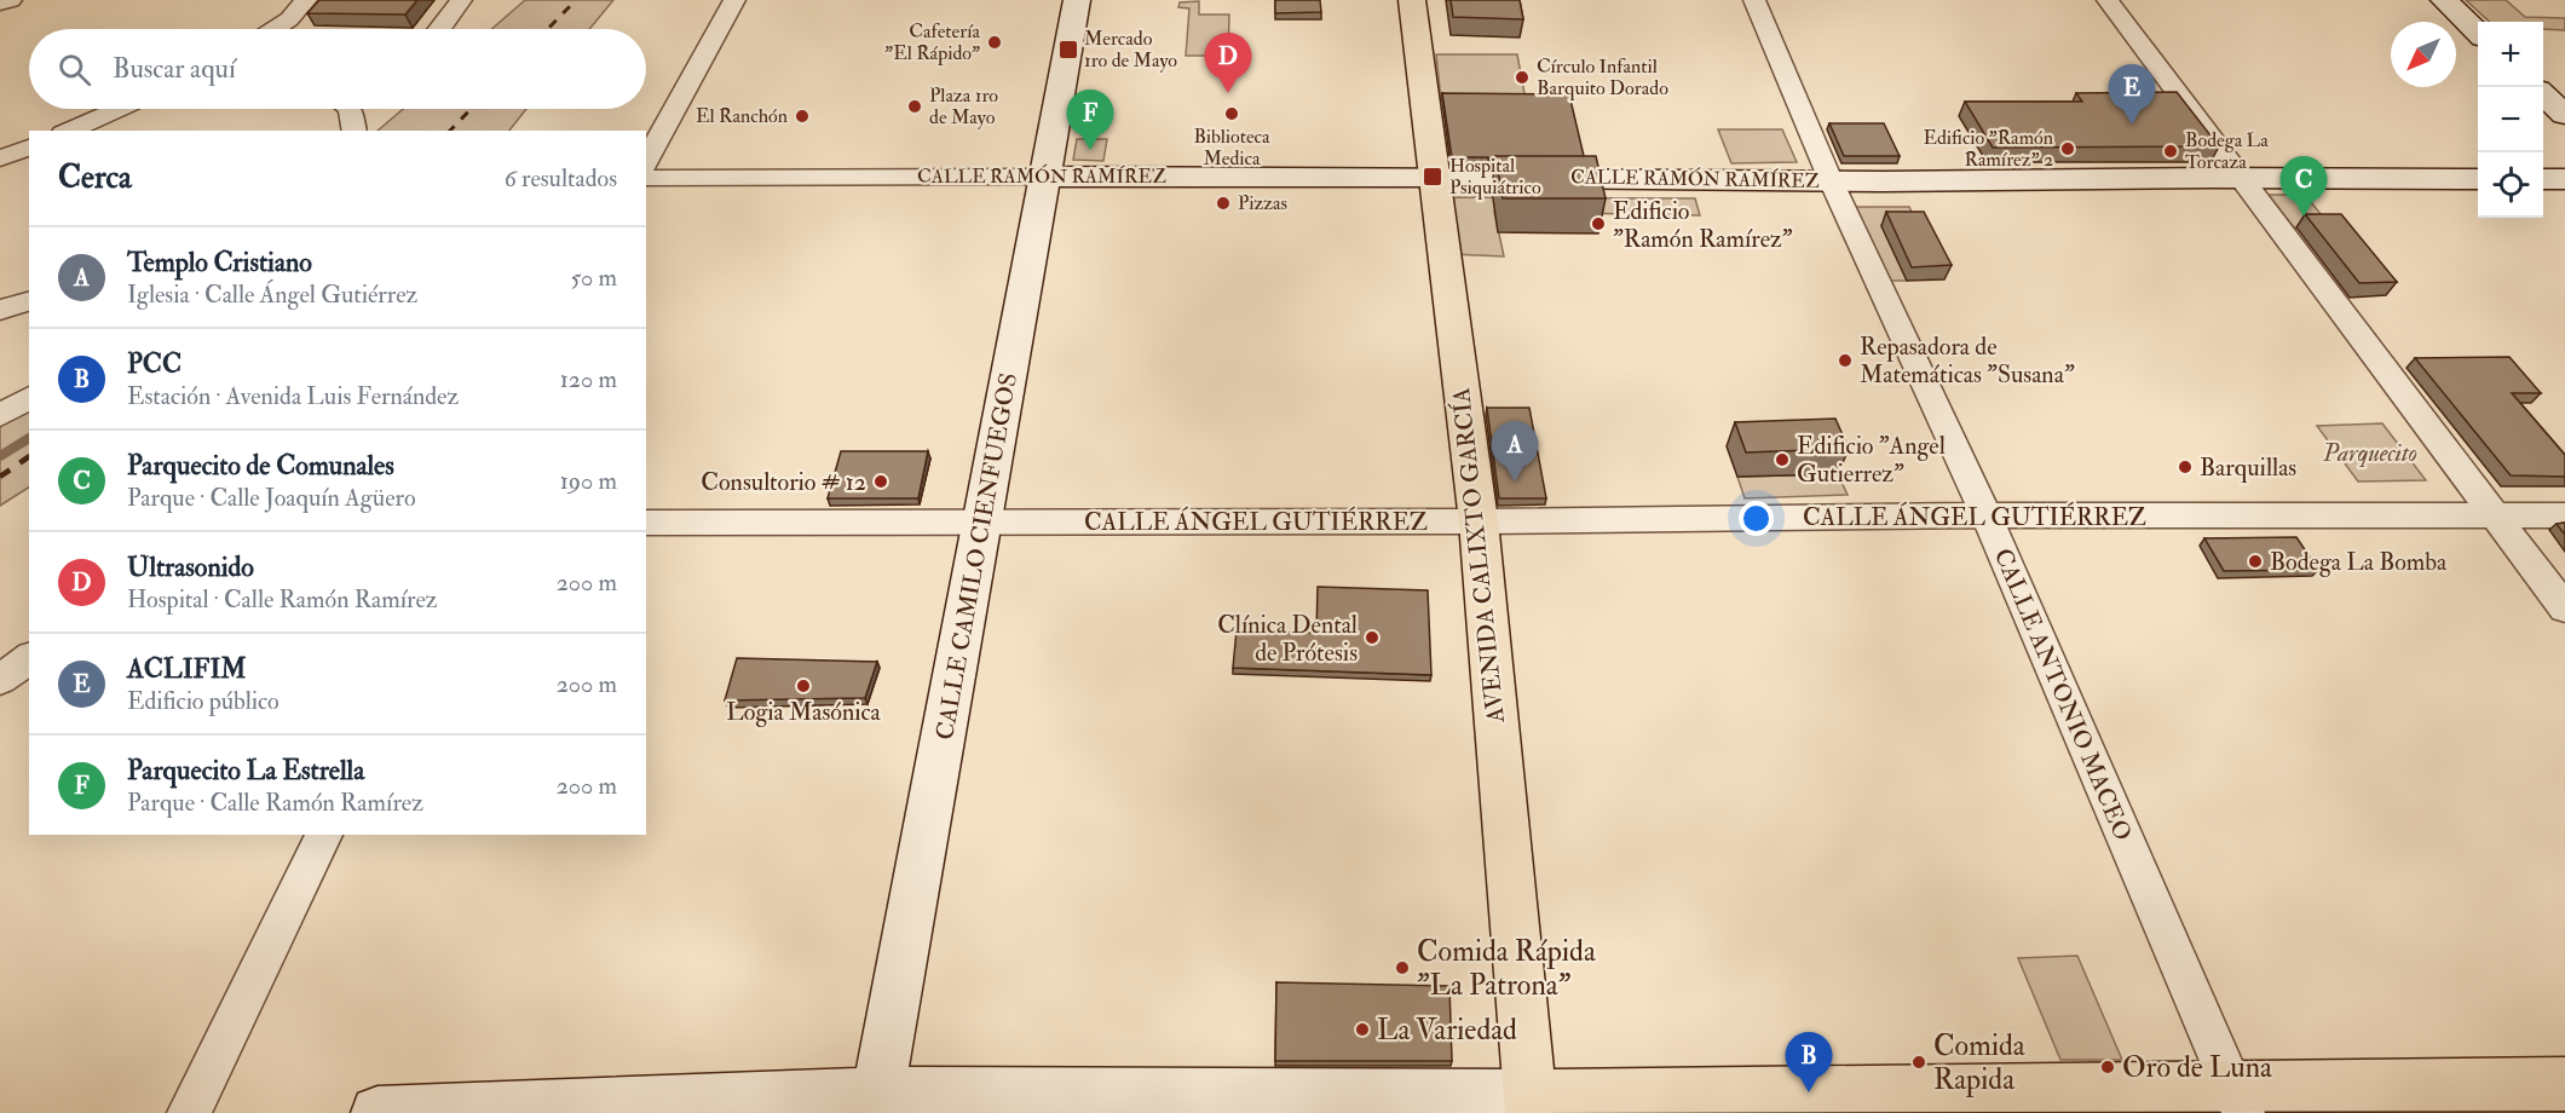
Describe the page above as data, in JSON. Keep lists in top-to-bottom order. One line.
{"streets":{"main road":["AVENIDA CALIXTO GARCÍA"],"street":["CALLE RAMÓN RAMÍREZ","CALLE ÁNGEL GUTIÉRREZ","CALLE CAMILO CIENFUEGOS","CALLE ANTONIO MACEO"]},"crossings":[["CALLE RAMÓN RAMÍREZ","AVENIDA CALIXTO GARCÍA"],["CALLE RAMÓN RAMÍREZ","CALLE CAMILO CIENFUEGOS"],["CALLE RAMÓN RAMÍREZ","CALLE ANTONIO MACEO"],["CALLE ÁNGEL GUTIÉRREZ","AVENIDA CALIXTO GARCÍA"],["CALLE ÁNGEL GUTIÉRREZ","CALLE CAMILO CIENFUEGOS"],["CALLE ÁNGEL GUTIÉRREZ","CALLE ANTONIO MACEO"]],"parks":["Parquecito"],"places":{"other":["Cafetería \"El Rápido\"","Círculo Infantil Barquito Dorado","Plaza 1ro de Mayo","Biblioteca Medica","El Ranchón","Edificio \"Ramón Ramírez\" 2","Bodega La Torcaza","Pizzas","Edificio \"Ramón Ramírez\"","Repasadora de Matemáticas \"Susana\"","Edificio \"Angel Gutierrez\"","Barquillas","Consultorio # 12","Bodega La Bomba","Clínica Dental de Prótesis","Logia Masónica","Comida Rápida \"La Patrona\"","La Variedad","Comida Rapida","Oro de Luna"],"transit":["Mercado 1ro de Mayo","Hospital Psiquiátrico"]},"north":"bottom left","page":{"map_buttons":["+","−"],"search":"Buscar aquí","pins":["D","E","F","C","A","B"],"heading":["Cerca","6 resultados"],"list":[{"mark":"A","name":"Templo Cristiano","note":"Iglesia · Calle Ángel Gutiérrez","value":"50 m"},{"mark":"B","name":"PCC","note":"Estación · Avenida Luis Fernández","value":"120 m"},{"mark":"C","name":"Parquecito de Comunales","note":"Parque · Calle Joaquín Agüero","value":"190 m"},{"mark":"D","name":"Ultrasonido","note":"Hospital · Calle Ramón Ramírez","value":"200 m"},{"mark":"E","name":"ACLIFIM","note":"Edificio público","value":"200 m"},{"mark":"F","name":"Parquecito La Estrella","note":"Parque · Calle Ramón Ramírez","value":"200 m"}]}}
